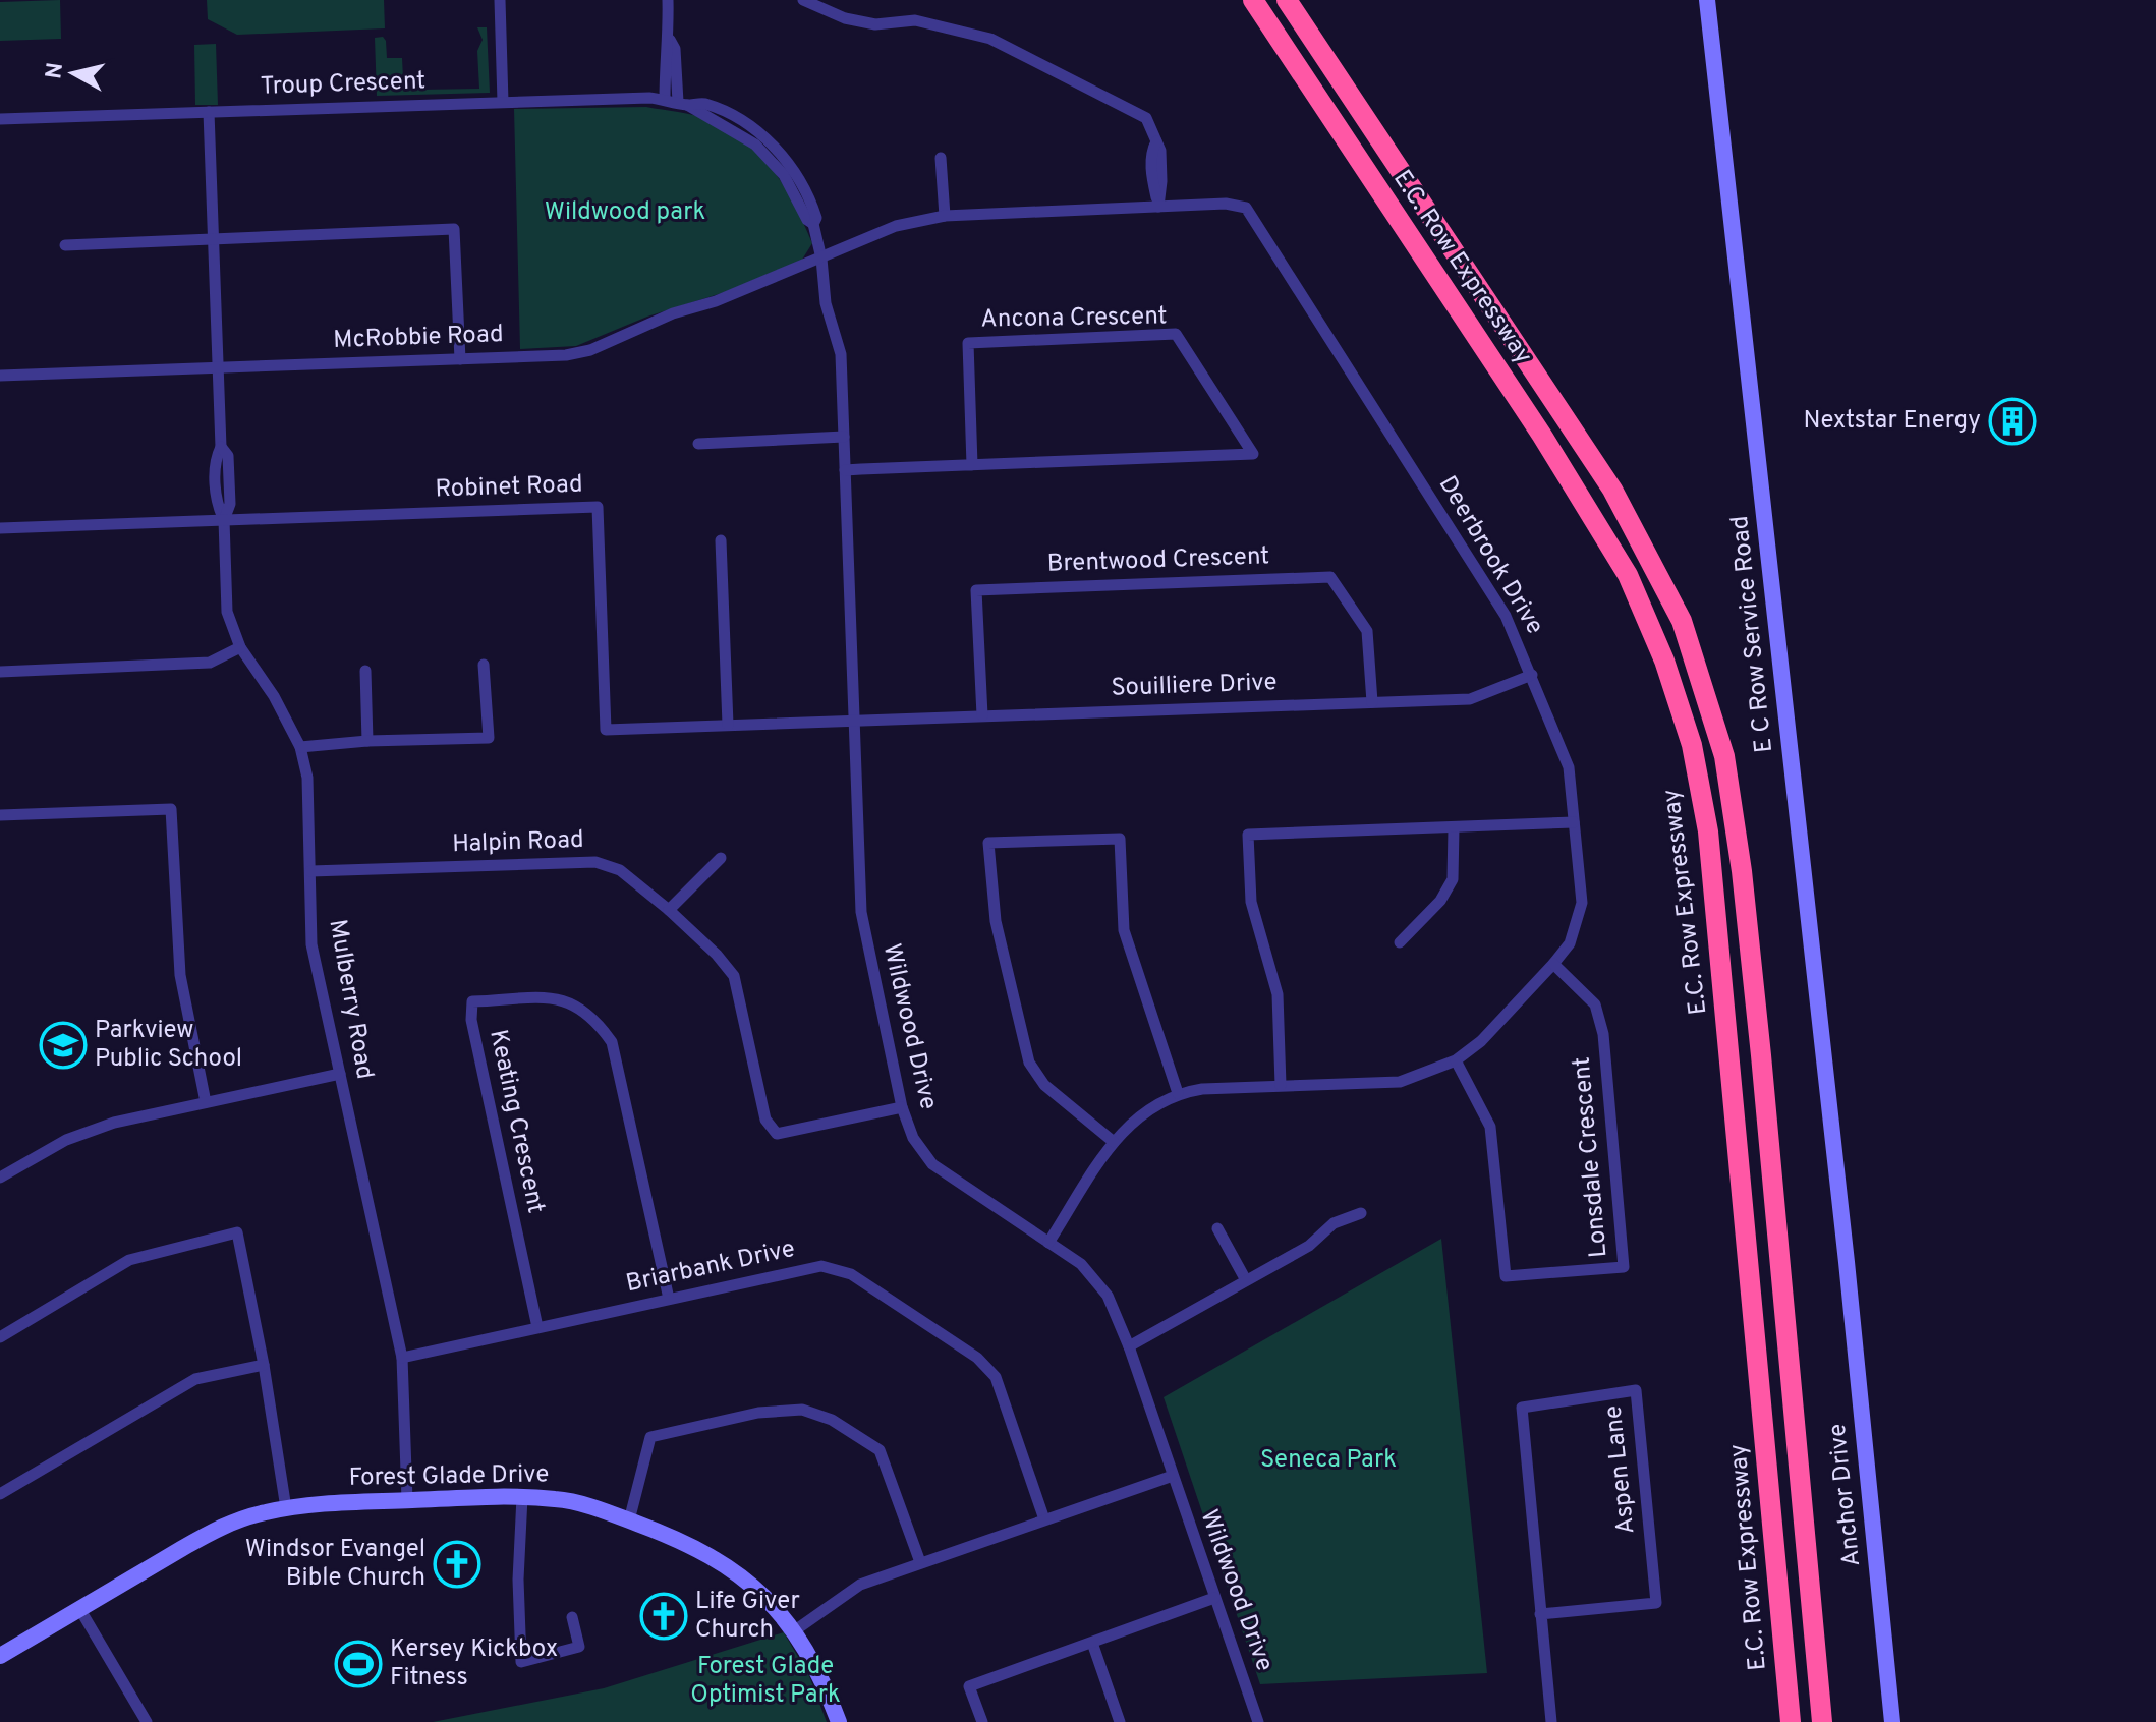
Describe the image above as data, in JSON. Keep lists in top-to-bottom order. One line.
{"streets":{"highway":["E.C. Row Expressway"],"street":["Troup Crescent","Ancona Crescent","McRobbie Road","Robinet Road","Deerbrook Drive","Brentwood Crescent","E C Row Service Road","Souilliere Drive","Halpin Road","Mulberry Road","Wildwood Drive","Keating Crescent","Lonsdale Crescent","Briarbank Drive","Aspen Lane","Forest Glade Drive","Anchor Drive"]},"crossings":[["Troup Crescent","Mulberry Road"],["Troup Crescent","Wildwood Drive"],["Ancona Crescent","Wildwood Drive"],["McRobbie Road","Deerbrook Drive"],["McRobbie Road","Mulberry Road"],["McRobbie Road","Wildwood Drive"],["Robinet Road","Souilliere Drive"],["Robinet Road","Mulberry Road"],["Robinet Road","Wildwood Drive"],["Deerbrook Drive","Souilliere Drive"],["Deerbrook Drive","Wildwood Drive"],["Deerbrook Drive","Lonsdale Crescent"],["Brentwood Crescent","Souilliere Drive"],["E C Row Service Road","Anchor Drive"],["Souilliere Drive","Wildwood Drive"],["Halpin Road","Mulberry Road"],["Halpin Road","Wildwood Drive"],["Mulberry Road","Briarbank Drive"],["Mulberry Road","Forest Glade Drive"],["Keating Crescent","Briarbank Drive"]],"parks":["Wildwood park","Seneca Park","Forest Glade Optimist Park"],"places":{"building":["Nextstar Energy"],"school or university":["Parkview Public School"],"church":["Windsor Evangel Bible Church","Life Giver Church"],"sports":["Kersey Kickbox Fitness"]},"north":"left"}
